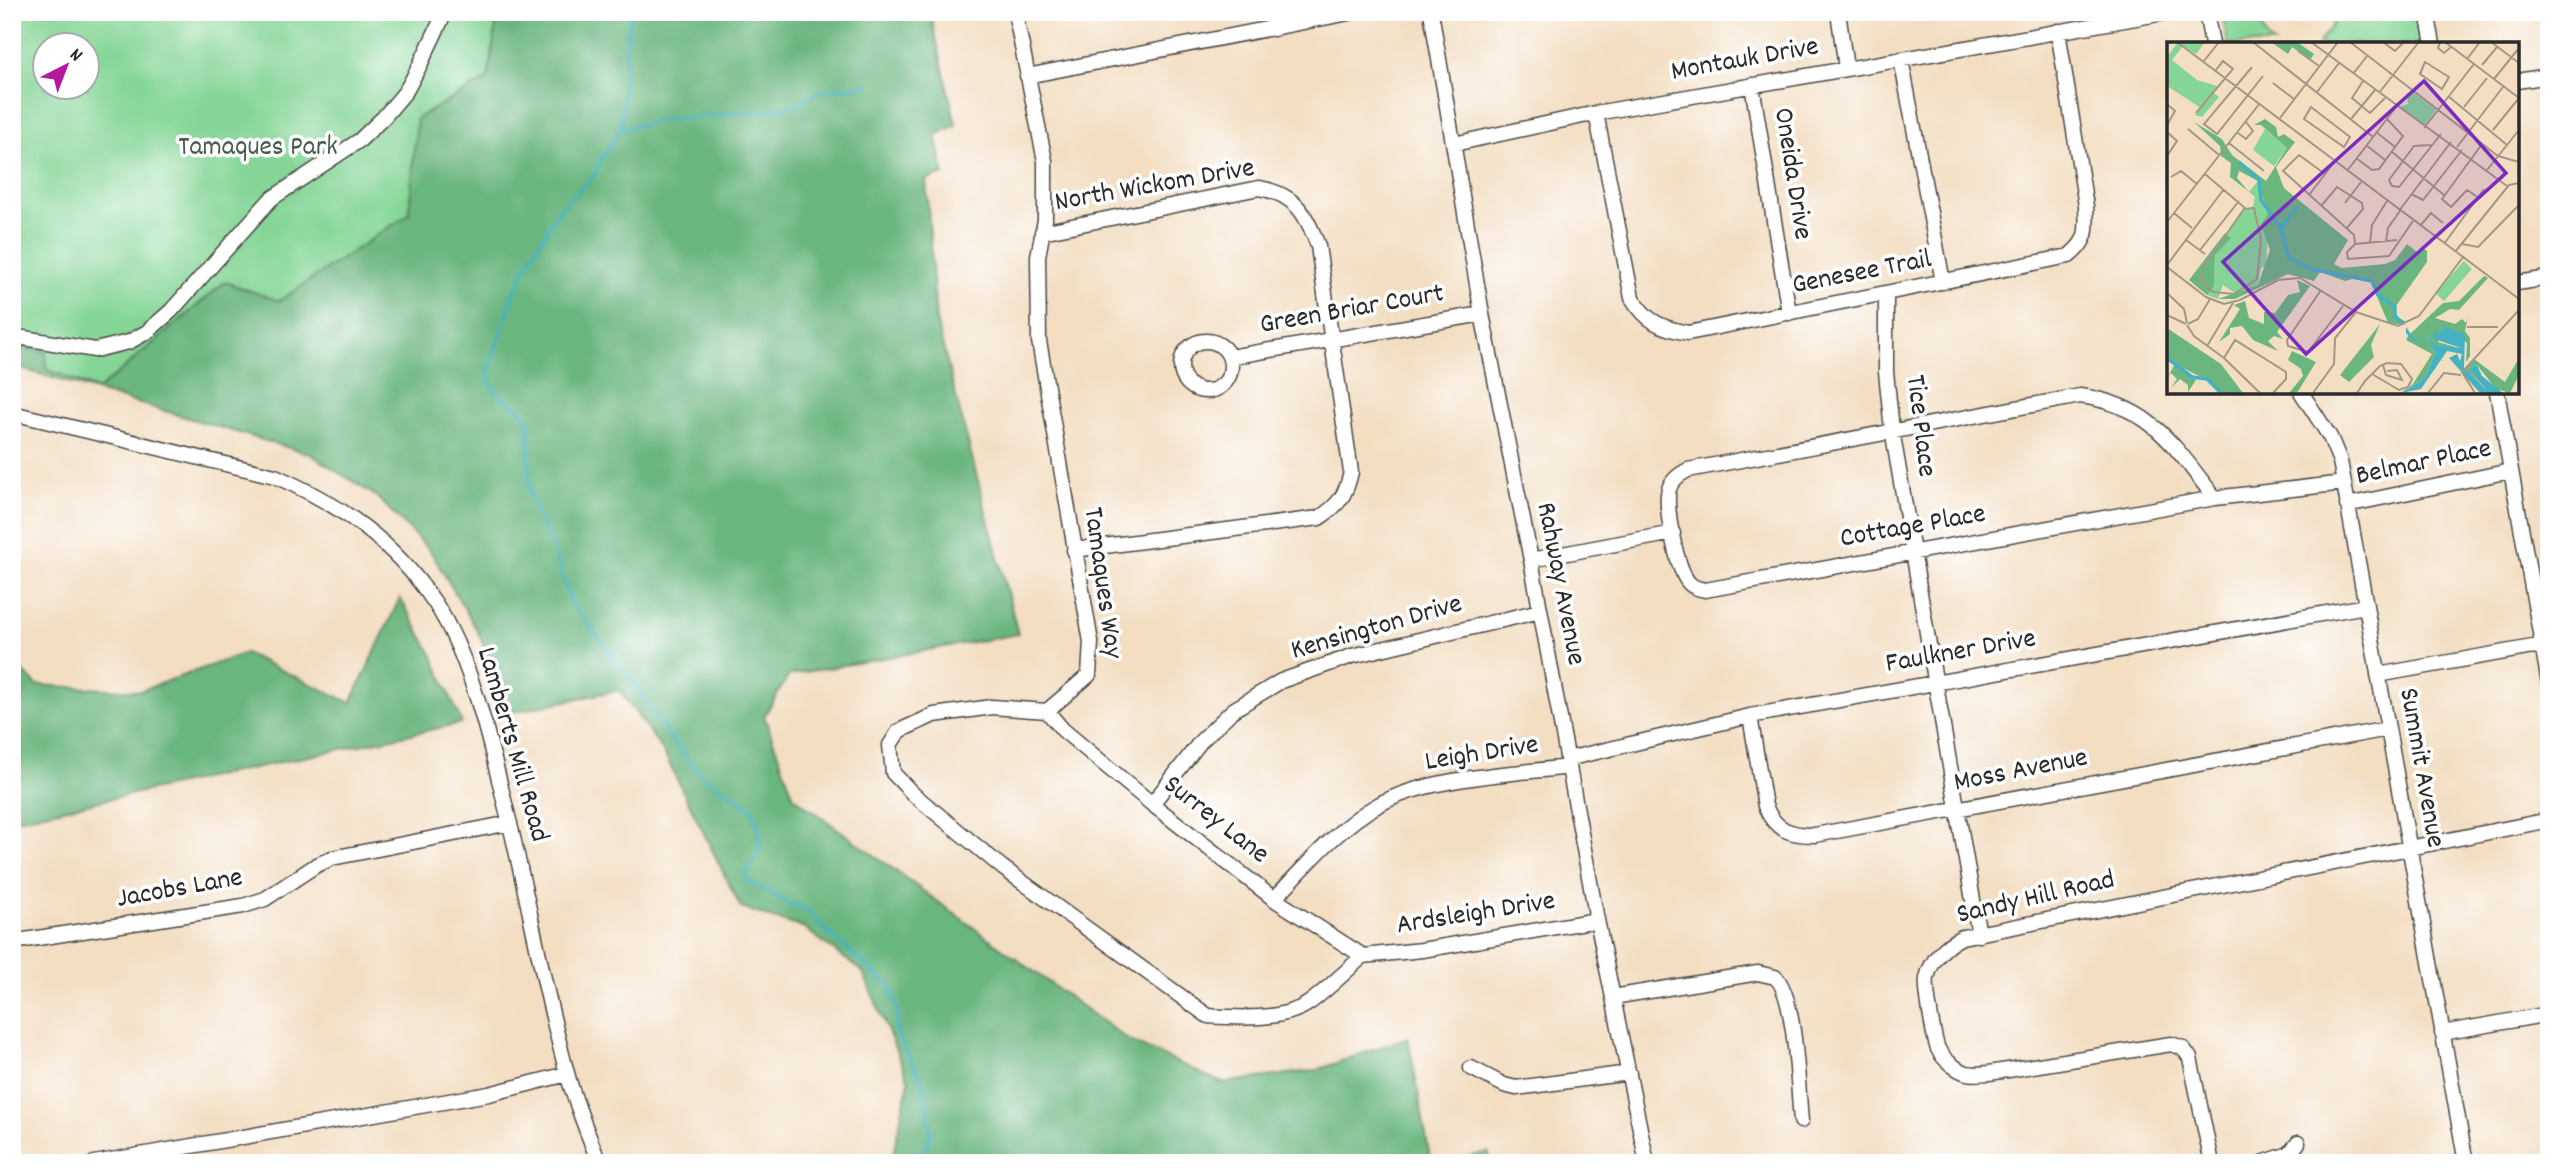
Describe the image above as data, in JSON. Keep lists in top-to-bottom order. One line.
{"streets":{"street":["Montauk Drive","Oneida Drive","North Wickom Drive","Genesee Trail","Green Briar Court","Tice Place","Belmar Place","Cottage Place","Tamaques Way","Rahway Avenue","Kensington Drive","Faulkner Drive","Lamberts Mill Road","Leigh Drive","Summit Avenue","Moss Avenue","Surrey Lane","Jacobs Lane","Sandy Hill Road","Ardsleigh Drive"]},"crossings":[["Montauk Drive","Oneida Drive"],["Montauk Drive","Genesee Trail"],["Montauk Drive","Rahway Avenue"],["Oneida Drive","Genesee Trail"],["North Wickom Drive","Green Briar Court"],["North Wickom Drive","Tamaques Way"],["Genesee Trail","Tice Place"],["Green Briar Court","Rahway Avenue"],["Tice Place","Cottage Place"],["Tice Place","Faulkner Drive"],["Tice Place","Moss Avenue"],["Tice Place","Sandy Hill Road"],["Belmar Place","Summit Avenue"],["Cottage Place","Summit Avenue"],["Tamaques Way","Surrey Lane"],["Rahway Avenue","Kensington Drive"],["Rahway Avenue","Faulkner Drive"],["Rahway Avenue","Leigh Drive"],["Rahway Avenue","Ardsleigh Drive"],["Kensington Drive","Surrey Lane"],["Faulkner Drive","Leigh Drive"],["Faulkner Drive","Summit Avenue"],["Faulkner Drive","Moss Avenue"],["Lamberts Mill Road","Jacobs Lane"],["Leigh Drive","Surrey Lane"],["Summit Avenue","Moss Avenue"],["Summit Avenue","Sandy Hill Road"],["Surrey Lane","Ardsleigh Drive"]],"parks":["Tamaques Park"],"north":"top right"}
